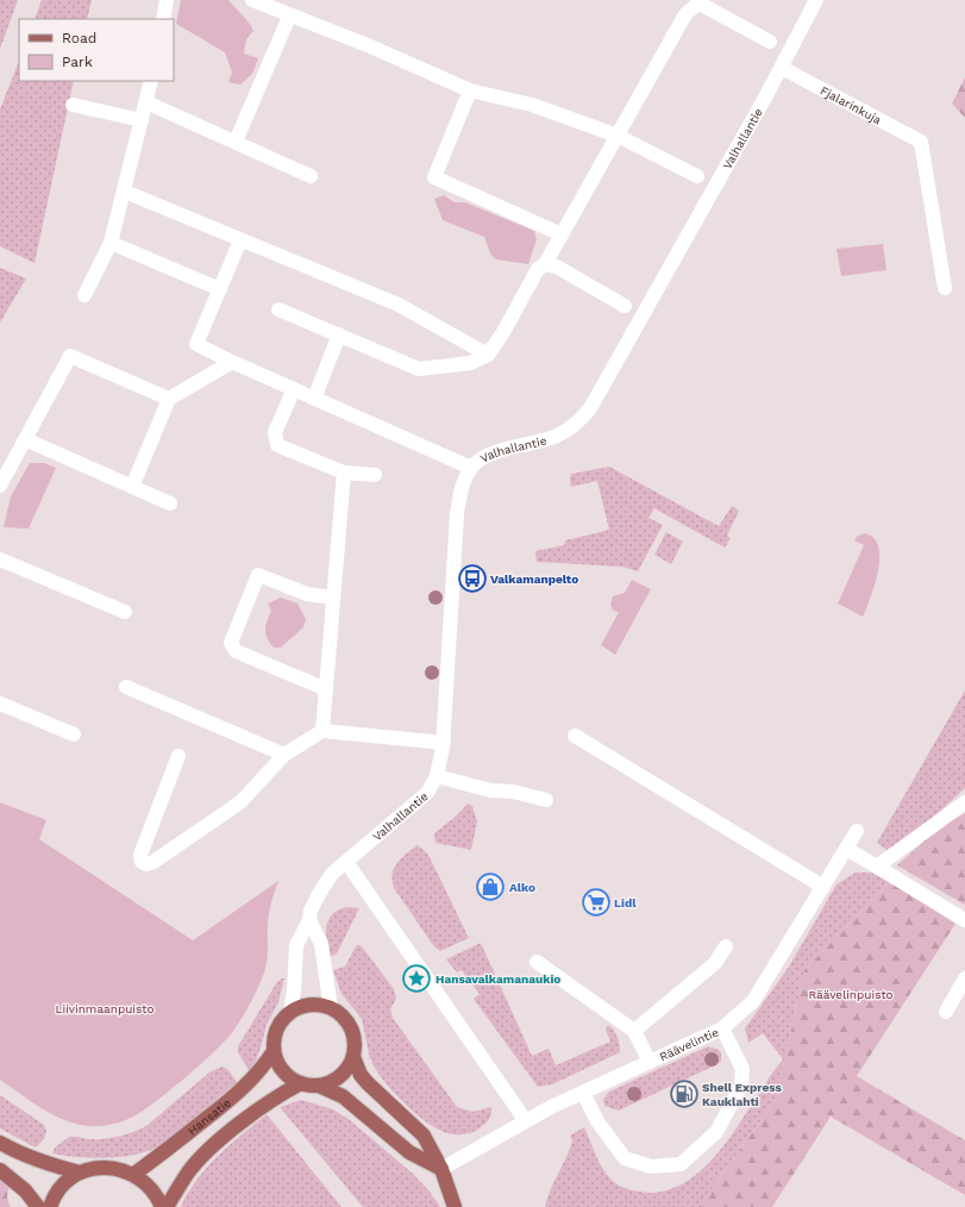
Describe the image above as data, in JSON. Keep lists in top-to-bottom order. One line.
{"streets":{"main road":["Hansatie"],"street":["Fjalarinkuja","Valhallantie","Räävelintie"]},"crossings":[["Fjalarinkuja","Valhallantie"],["Valhallantie","Hansatie"]],"parks":["Räävelinpuisto","Liivinmaanpuisto"],"places":{"bus stop":["Valkamanpelto"],"shop":["Alko"],"supermarket":["Lidl"],"place":["Hansavalkamanaukio"],"fuel station":["Shell Express Kauklahti"]},"legend":["Road","Park"]}
